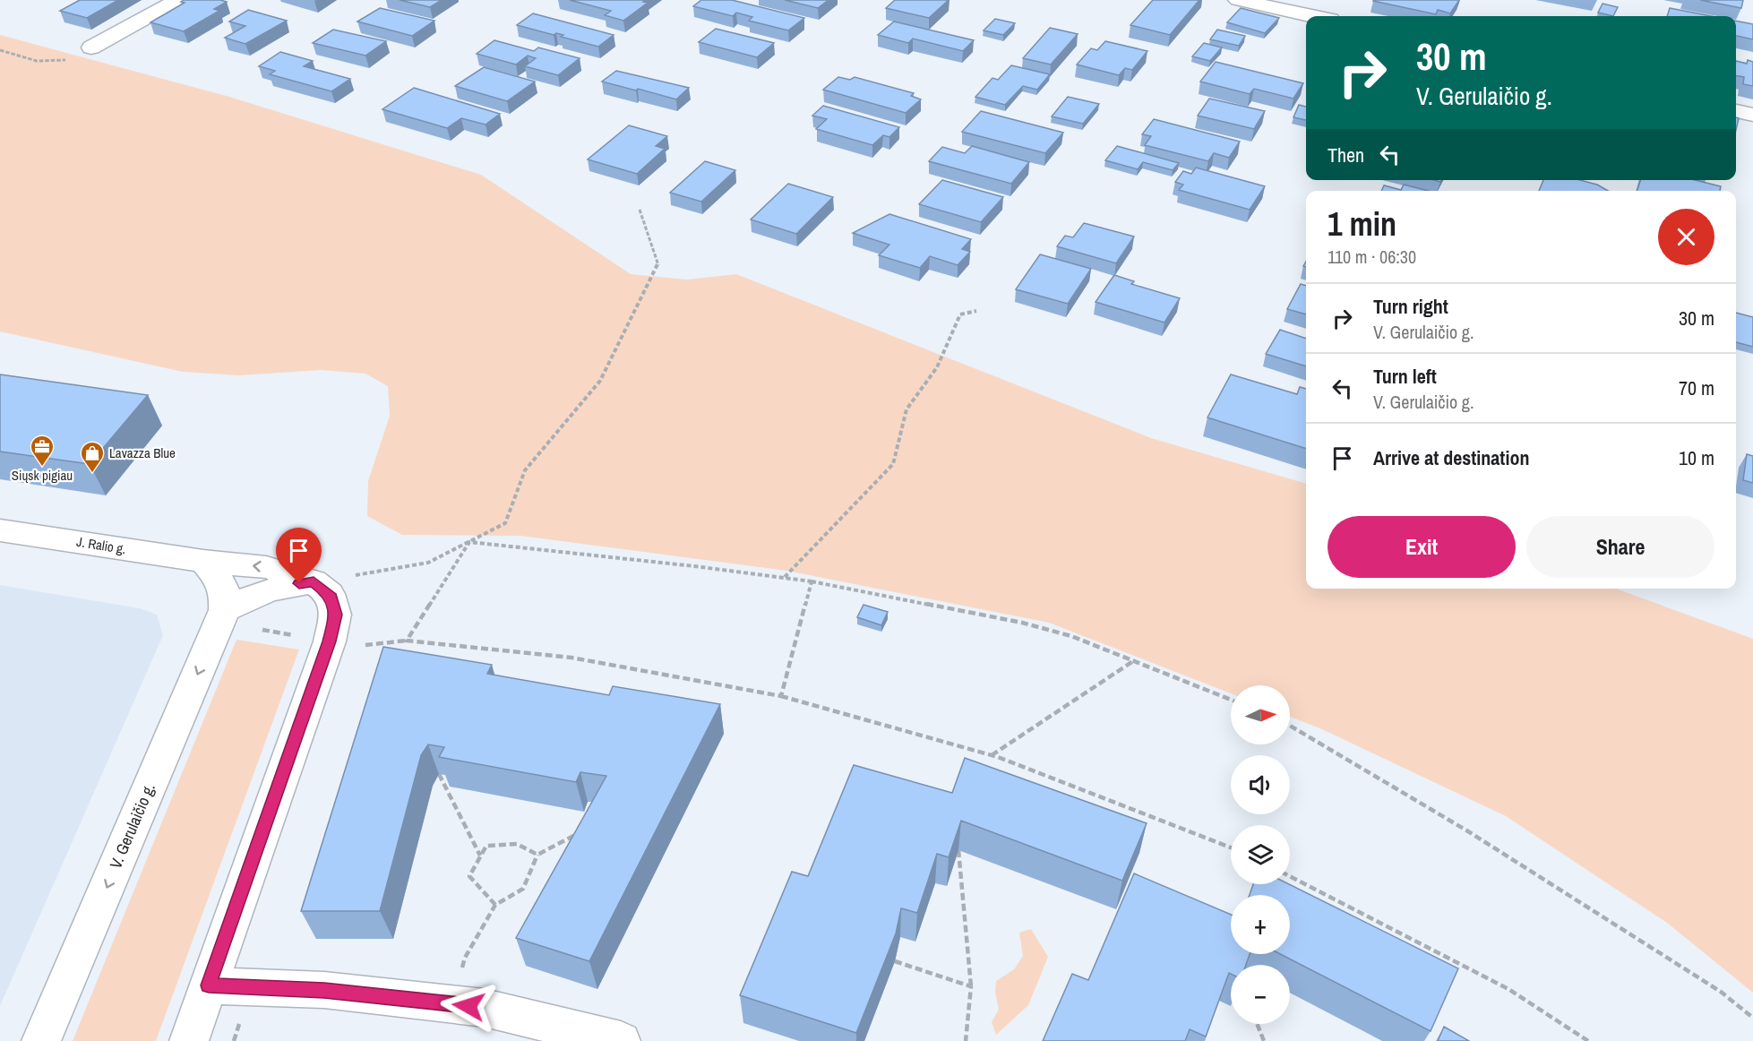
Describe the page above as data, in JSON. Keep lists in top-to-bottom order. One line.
{"streets":{"street":["J. Ralio g.","V. Gerulaičio g."]},"places":{"office":["Siųsk pigiau"],"shop":["Lavazza Blue"]},"north":"right","page":{"turn":["30 m","V. Gerulaičio g."],"then":"Then","heading":["1 min","110 m · 06:30"],"list":[{"name":"Turn right","note":"V. Gerulaičio g.","value":"30 m"},{"name":"Turn left","note":"V. Gerulaičio g.","value":"70 m"},{"name":"Arrive at destination","value":"10 m"}],"buttons":["Exit","Share"],"map_buttons":["+","−"]}}
